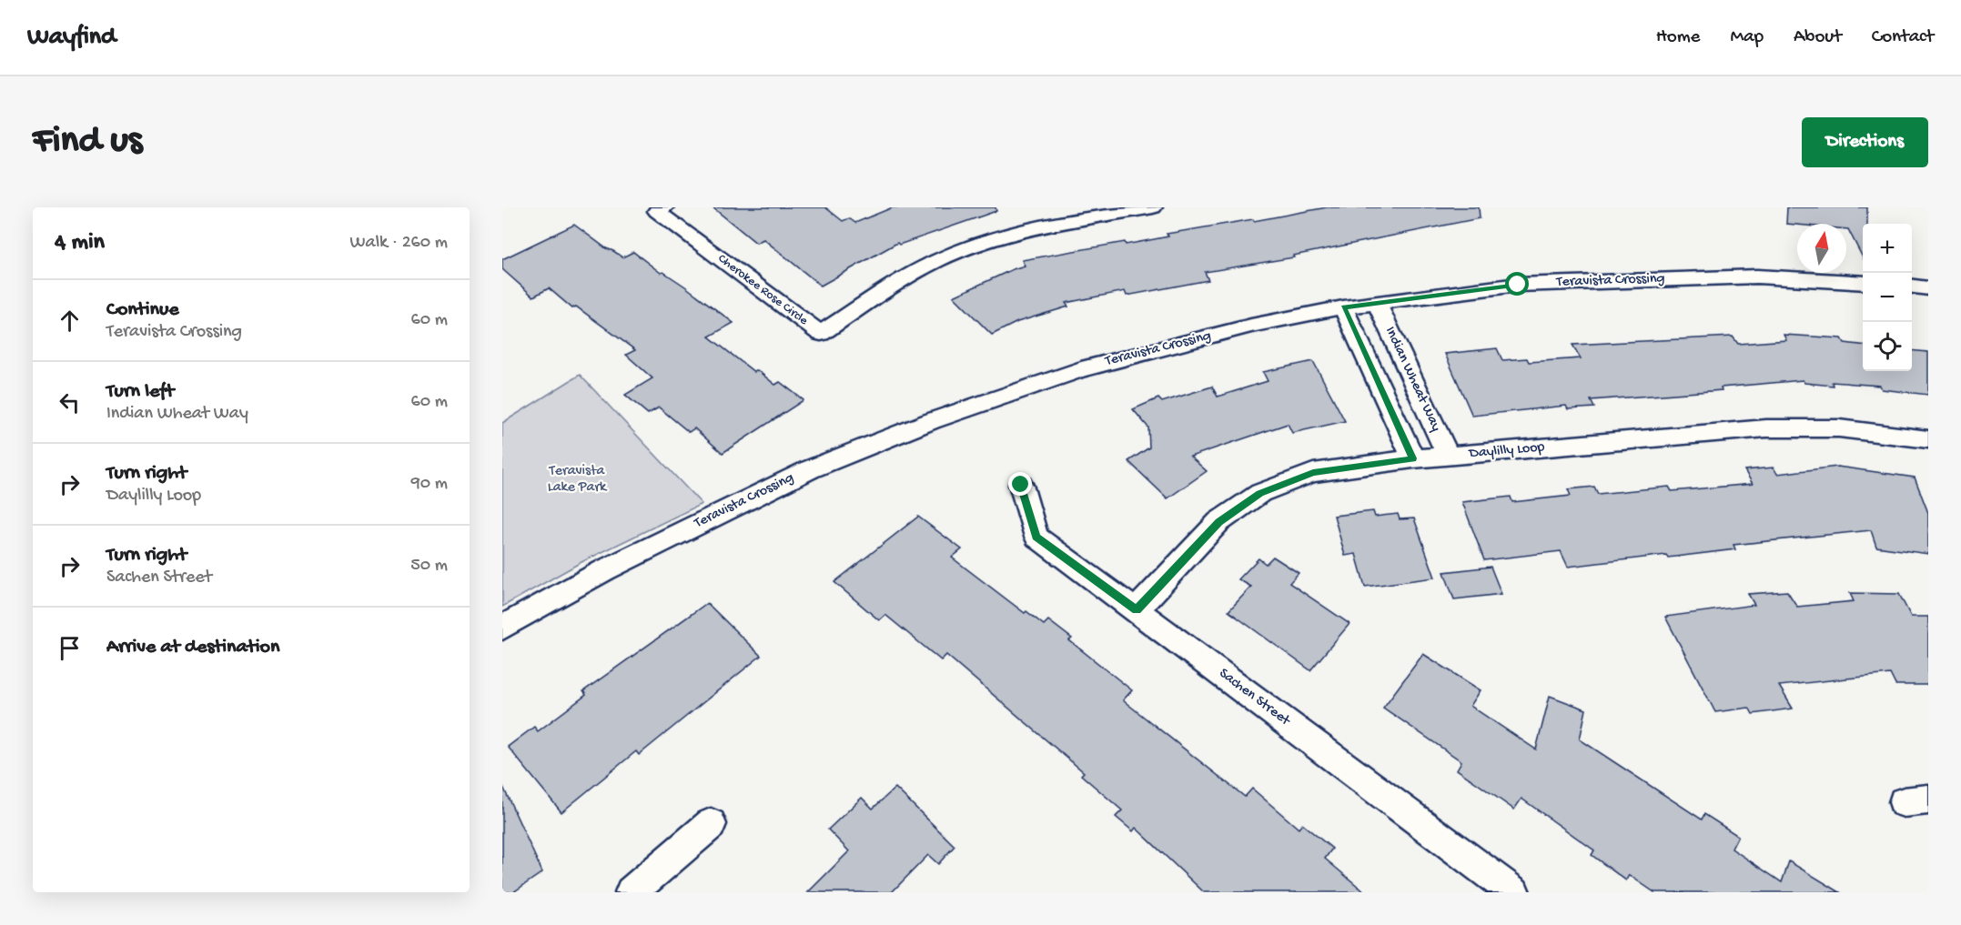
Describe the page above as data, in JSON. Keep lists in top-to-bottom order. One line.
{"streets":{"street":["Teravista Crossing","Cherokee Rose Circle","Indian Wheat Way","Daylilly Loop","Sachen Street"]},"crossings":[["Teravista Crossing","Indian Wheat Way"],["Indian Wheat Way","Daylilly Loop"],["Daylilly Loop","Sachen Street"]],"parks":["Teravista Lake Park"],"north":"top","page":{"header":"Wayfind","nav":["Home","Map","About","Contact"],"buttons":"Directions","title":"Find us","heading":["4 min","Walk · 260 m"],"map_buttons":["+","−"],"list":[["Continue","Teravista Crossing","60 m"],["Turn left","Indian Wheat Way","60 m"],["Turn right","Daylilly Loop","90 m"],["Turn right","Sachen Street","50 m"],"Arrive at destination"]}}
